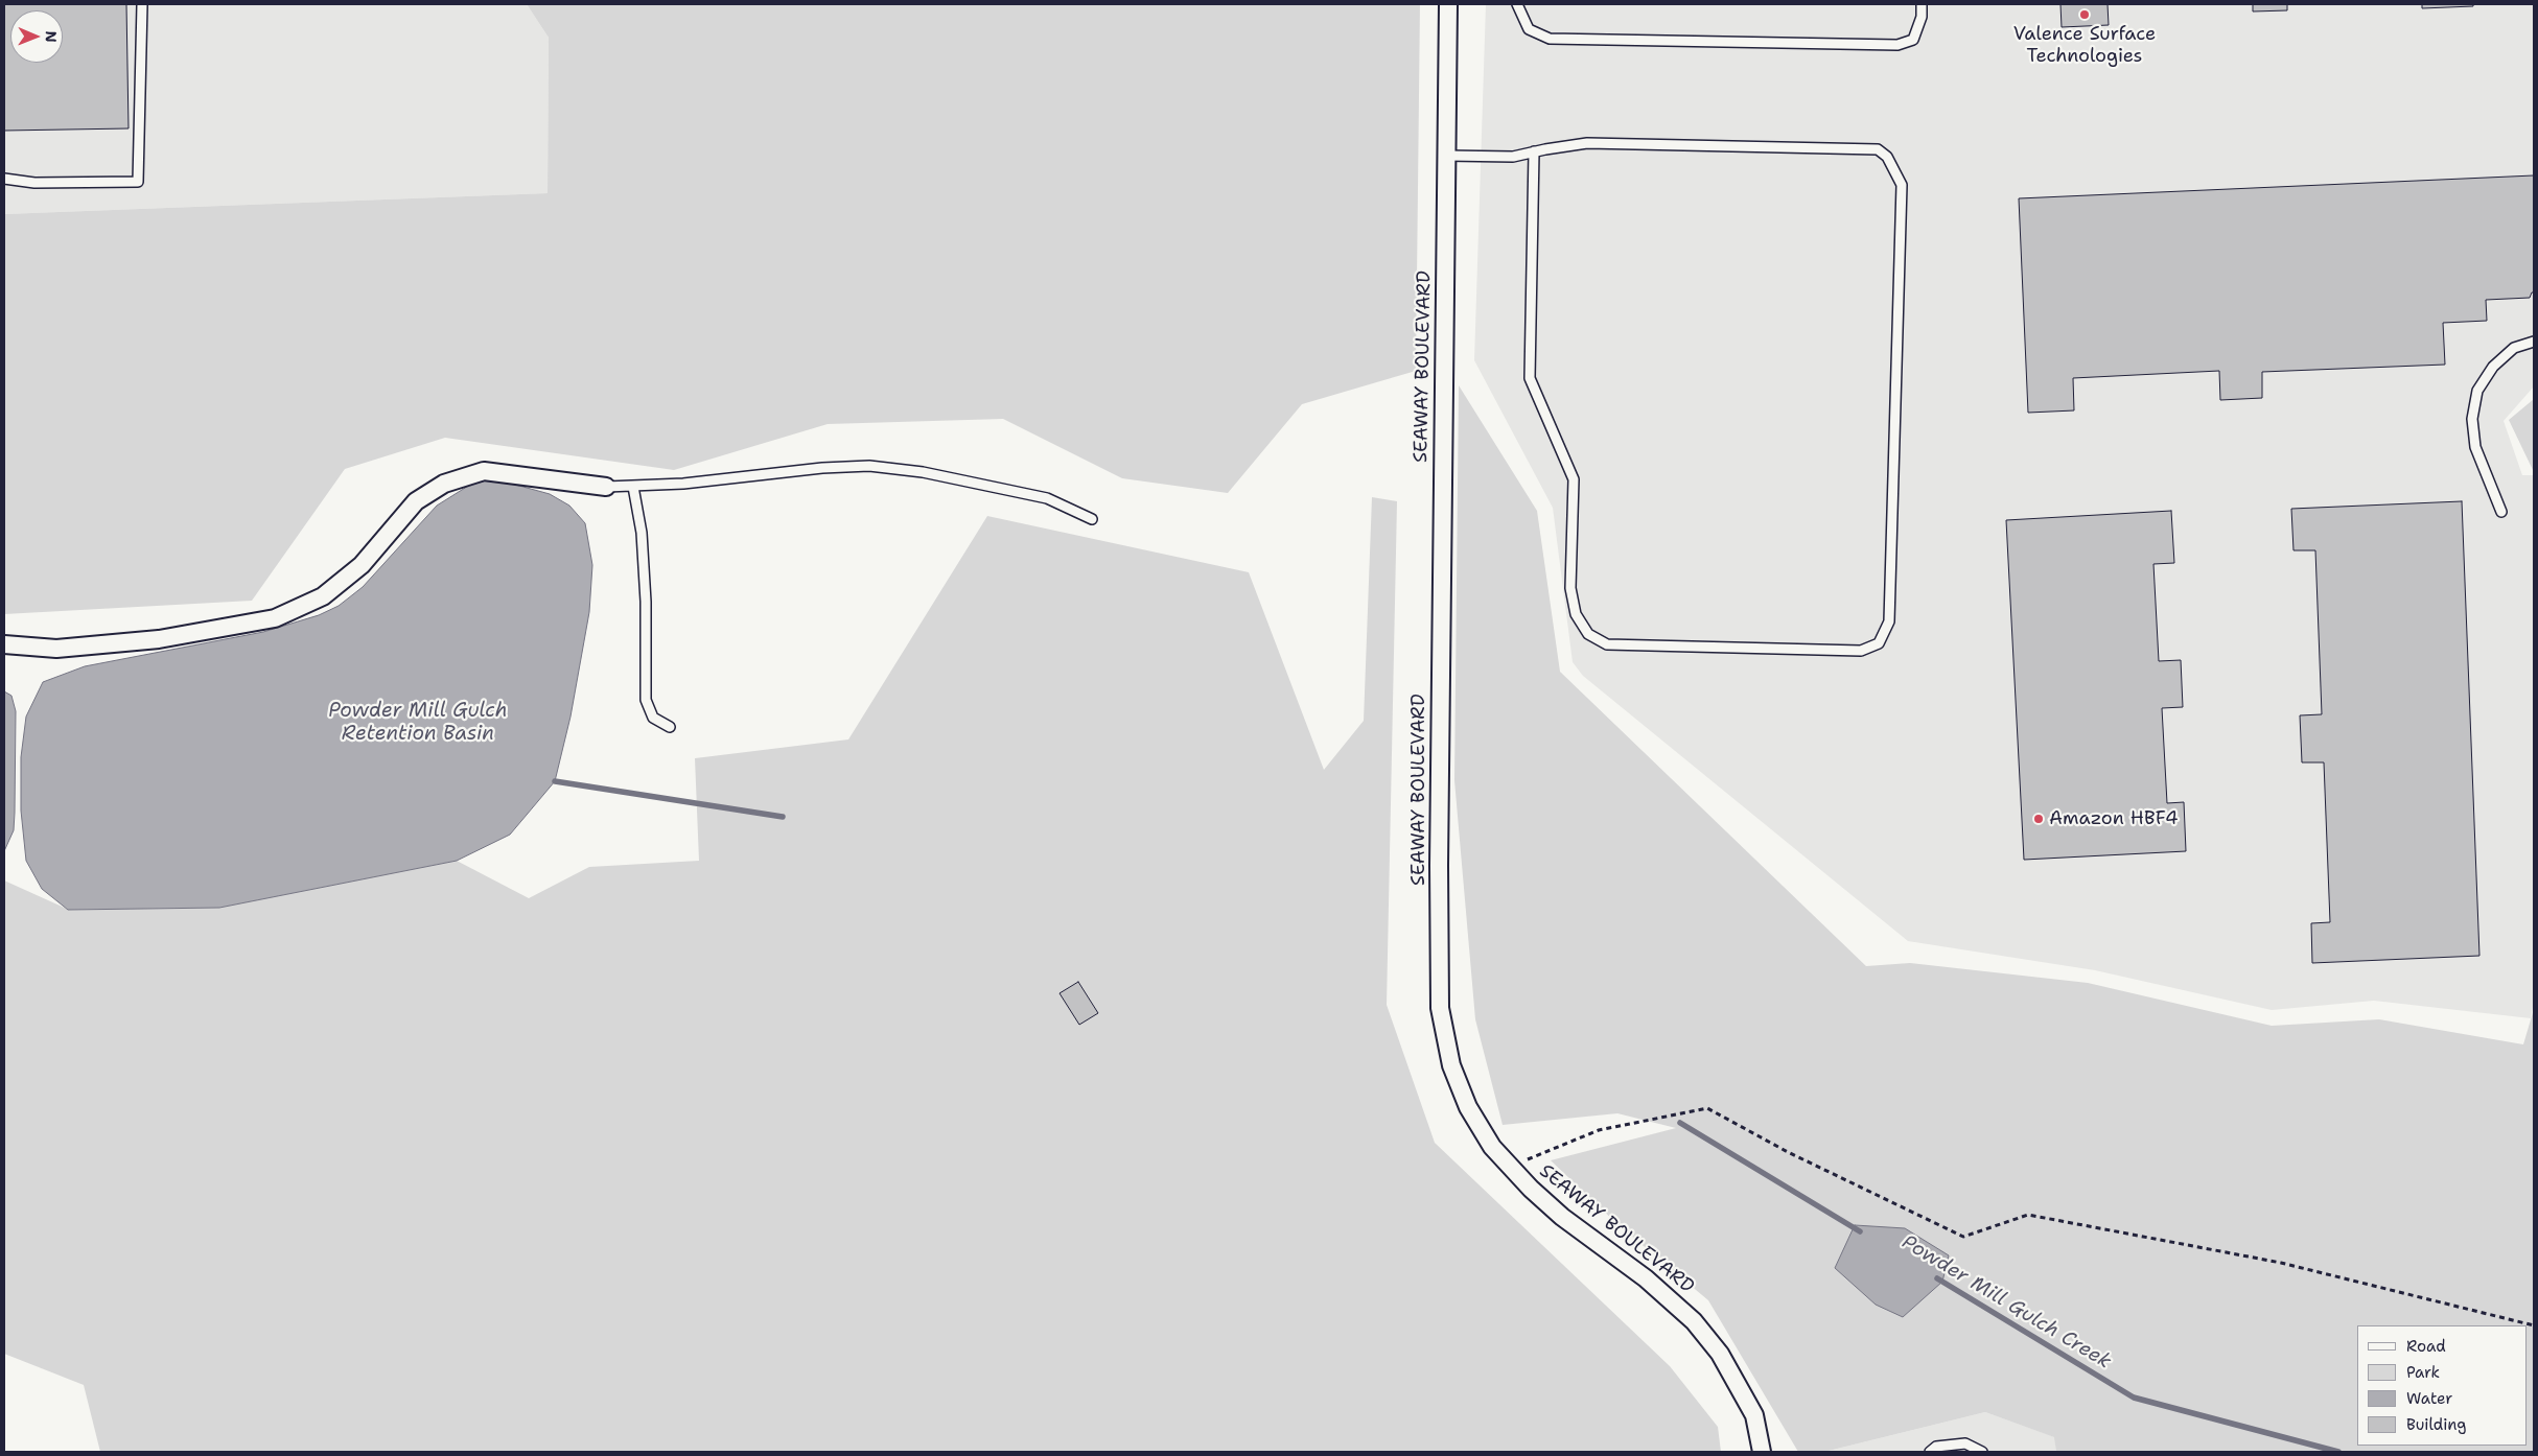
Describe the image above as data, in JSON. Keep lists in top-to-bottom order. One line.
{"streets":{"street":["SEAWAY BOULEVARD"]},"water":["Powder Mill Gulch Retention Basin","Powder Mill Gulch Creek"],"places":["Valence Surface Technologies","Amazon HBF4"],"legend":["Road","Park","Water","Building"],"north":"right"}
